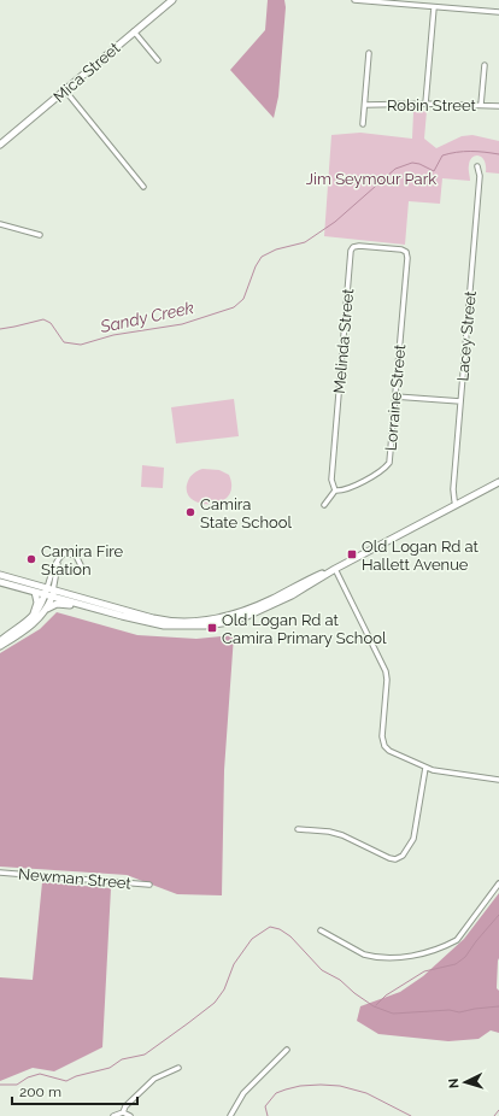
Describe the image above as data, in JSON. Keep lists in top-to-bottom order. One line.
{"streets":{"main road":["Mica Street"],"street":["Robin Street","Lacey Street","Melinda Street","Lorraine Street","Newman Street"]},"crossings":[["Melinda Street","Lorraine Street"]],"water":["Sandy Creek"],"parks":["Jim Seymour Park"],"places":{"other":["Camira State School","Camira Fire Station"],"transit":["Old Logan Rd at Hallett Avenue","Old Logan Rd at Camira Primary School"]},"scale_bar":"200 m","north":"left"}
